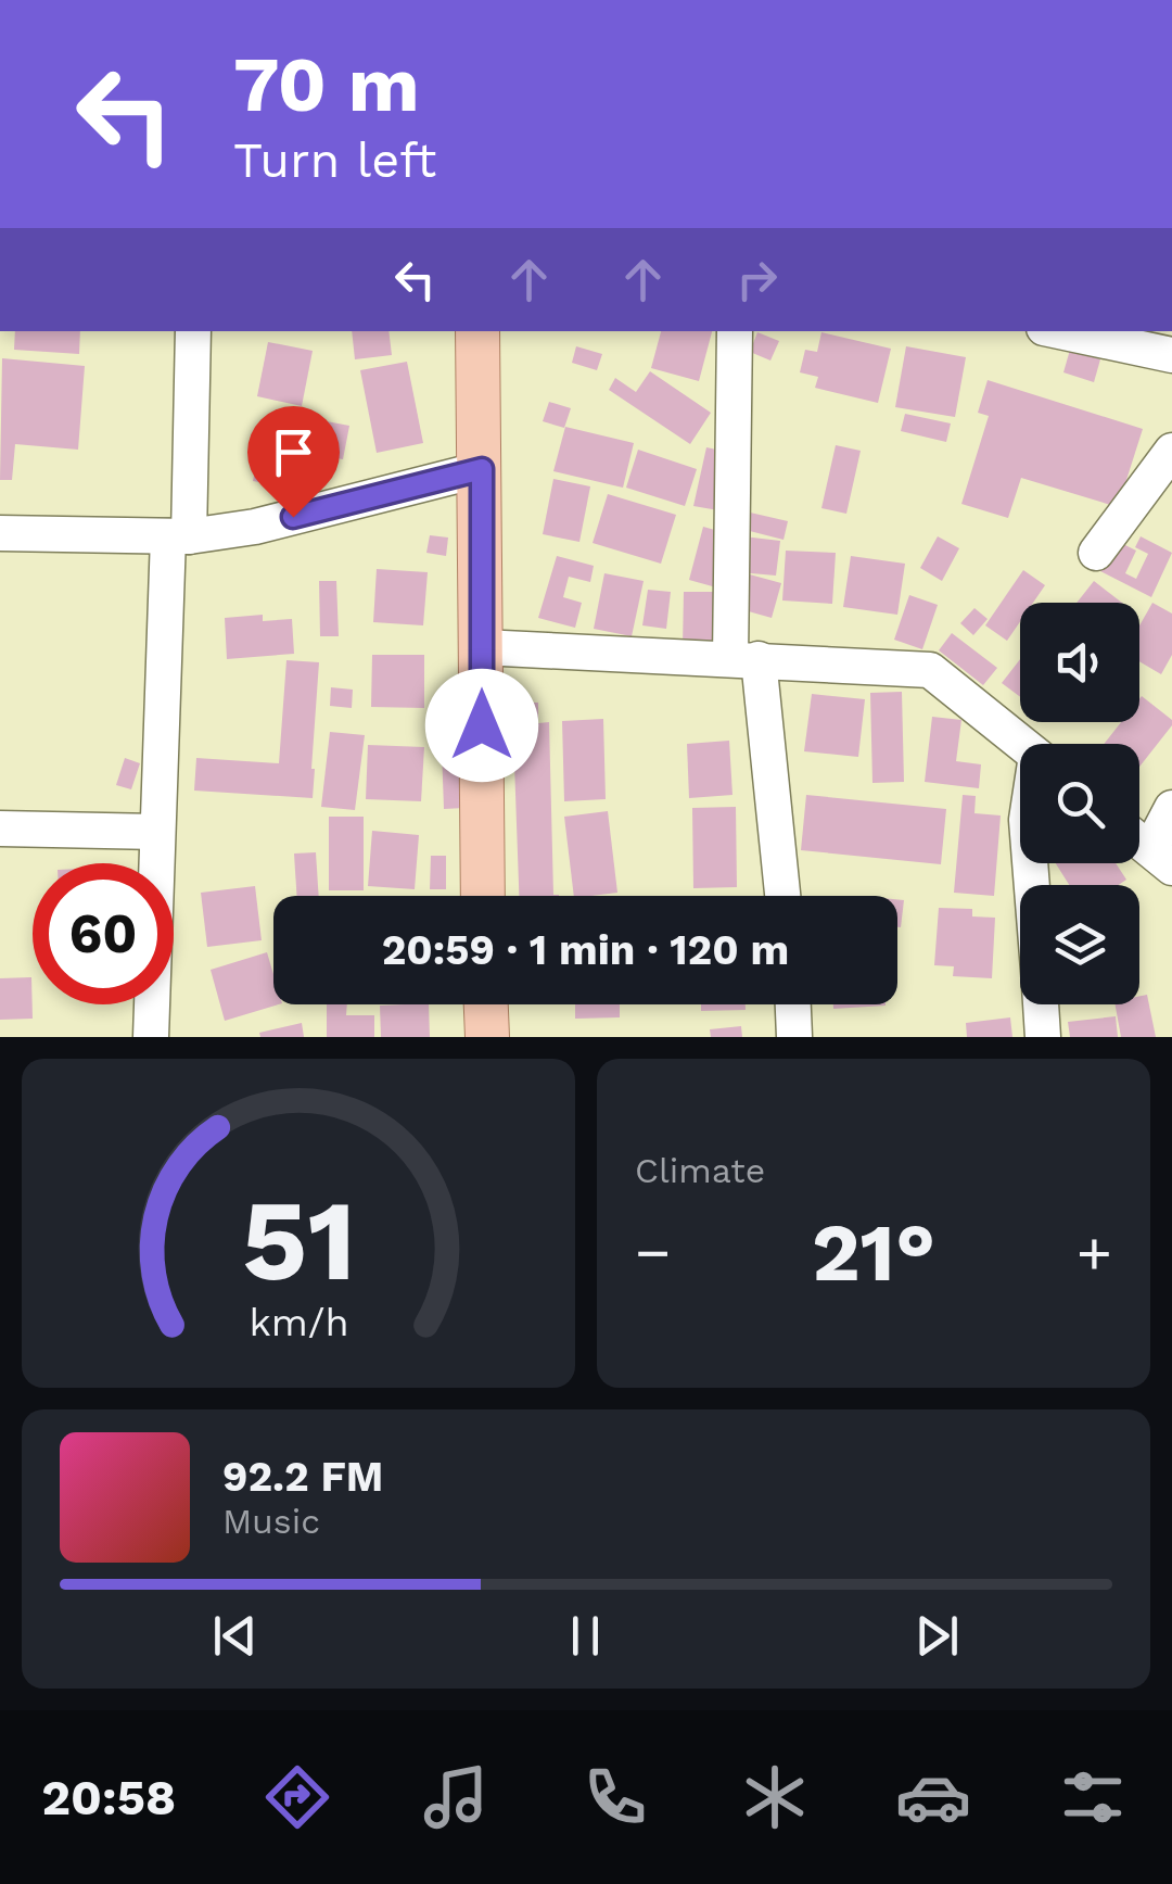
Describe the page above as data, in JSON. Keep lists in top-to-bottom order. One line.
{"page":{"turn":["70 m","Turn left"],"limit":"60","trip":"20:59 · 1 min · 120 m","tile":"Climate","heat":["−","21°","+"],"song":["92.2 FM","Music"],"tabs":"20:58","gauge":["51","km/h"]}}
